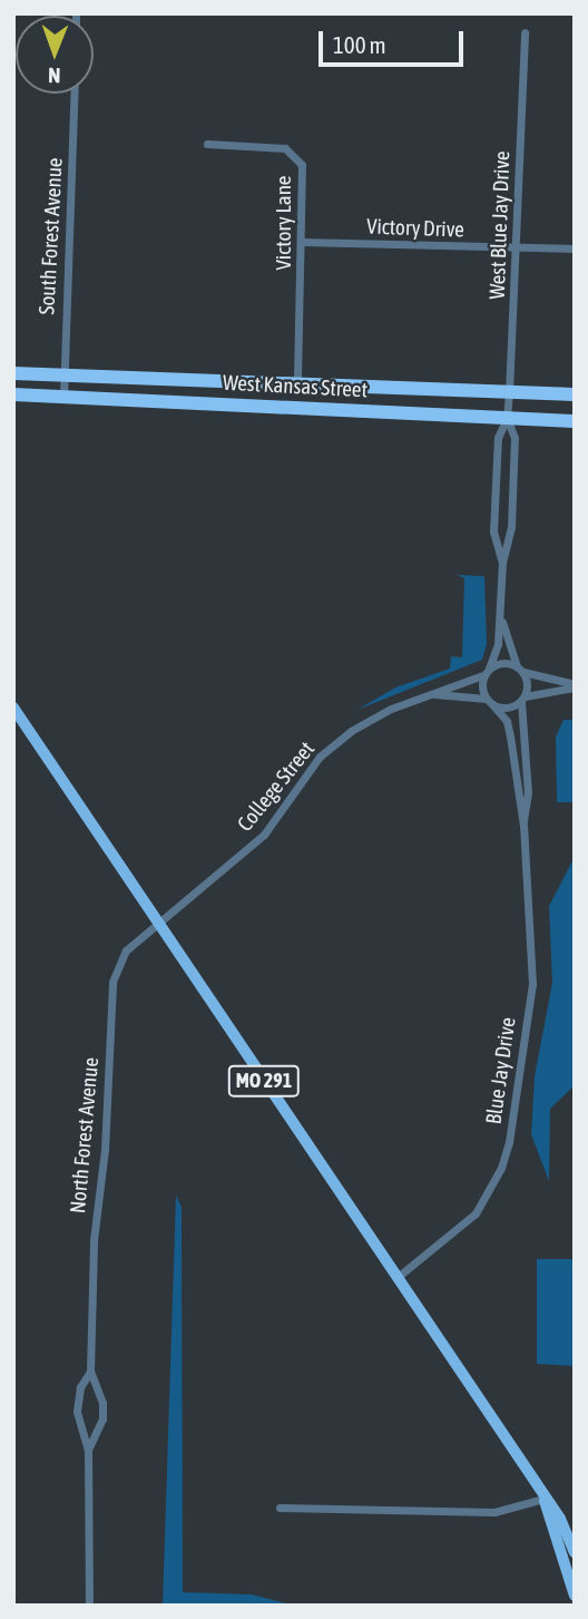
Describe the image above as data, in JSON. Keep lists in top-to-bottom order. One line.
{"streets":{"highway":["West Kansas Street"],"main road":["MO 291"],"street":["Victory Lane","West Blue Jay Drive","Victory Drive","South Forest Avenue","College Street","Blue Jay Drive","North Forest Avenue"]},"crossings":[["Victory Lane","Victory Drive"],["Victory Lane","West Kansas Street"],["West Blue Jay Drive","Victory Drive"],["West Blue Jay Drive","West Kansas Street"],["South Forest Avenue","West Kansas Street"],["College Street","Blue Jay Drive"],["College Street","MO 291"],["College Street","North Forest Avenue"],["Blue Jay Drive","MO 291"],["MO 291","North Forest Avenue"]],"scale_bar":"100 m","north":"bottom"}
